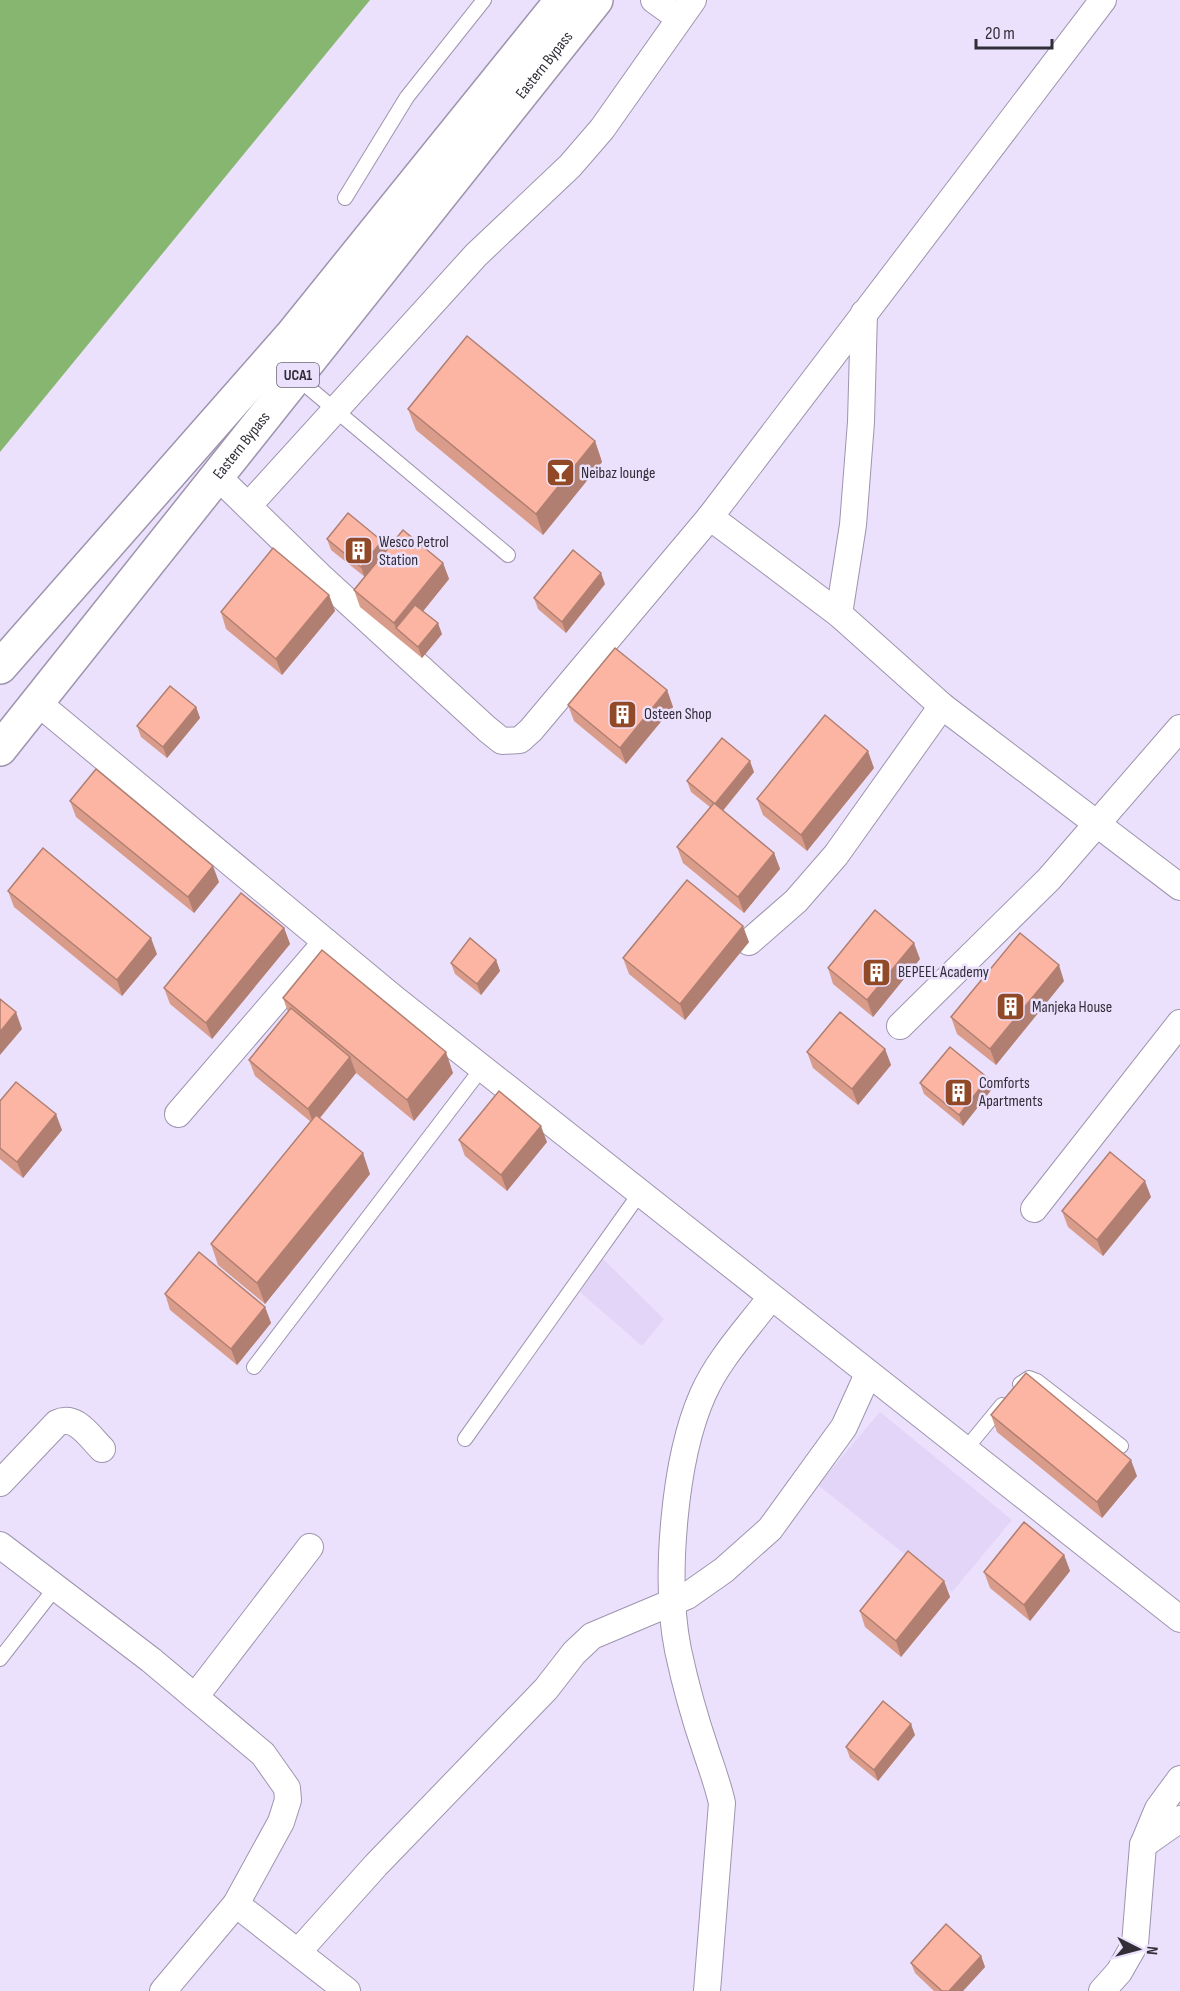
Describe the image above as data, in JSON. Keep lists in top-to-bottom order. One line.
{"streets":{"main road":["Eastern Bypass","UCA1"]},"places":{"bar":["Neibaz lounge"],"building":["Wesco Petrol Station","Osteen Shop","BEPEEL Academy","Manjeka House","Comforts Apartments"]},"scale_bar":"20 m","north":"right"}
